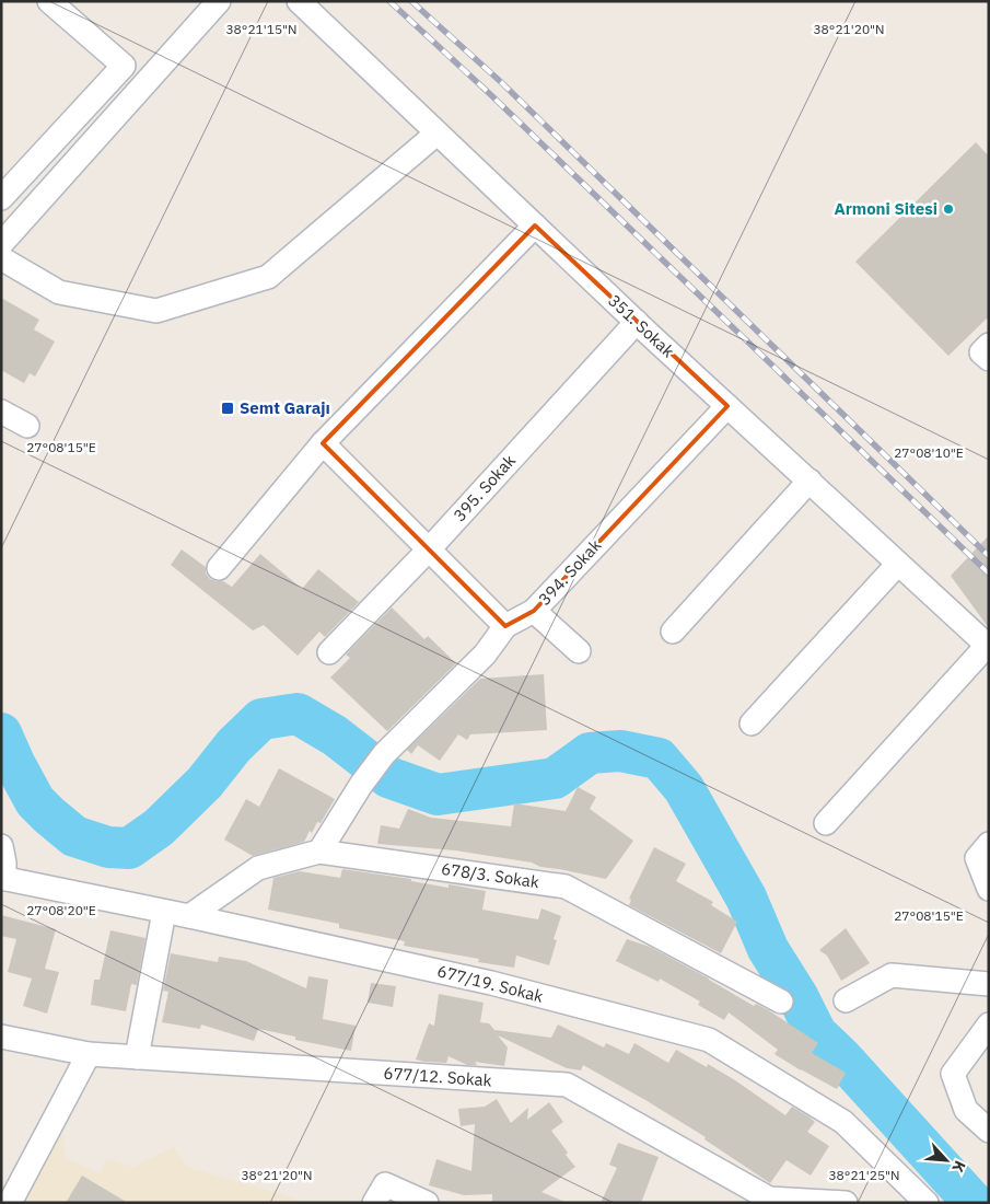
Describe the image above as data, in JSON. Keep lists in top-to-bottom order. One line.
{"streets":{"street":["351. Sokak","395. Sokak","394. Sokak","678/3. Sokak","677/19. Sokak","677/12. Sokak"]},"crossings":[["351. Sokak","395. Sokak"],["351. Sokak","394. Sokak"],["394. Sokak","678/3. Sokak"],["678/3. Sokak","677/19. Sokak"]],"places":{"other":["Armoni Sitesi"],"transit":["Semt Garajı"]},"north":"bottom right","coordinates":["38°21'15\"N","38°21'20\"N","27°08'15\"E","27°08'10\"E","27°08'20\"E","38°21'25\"N"]}
